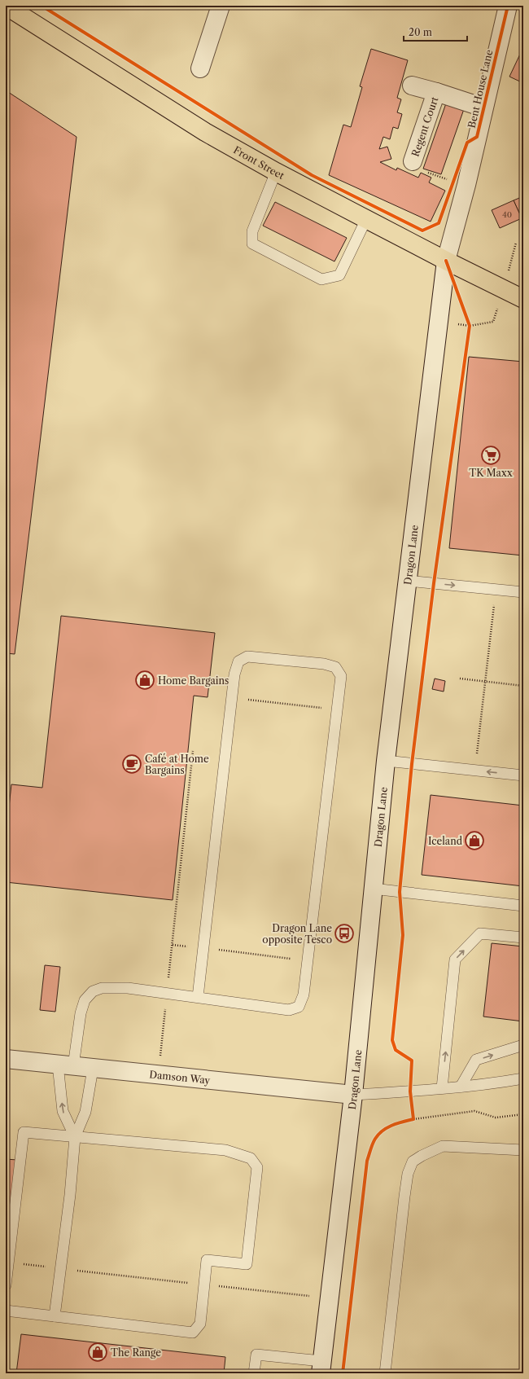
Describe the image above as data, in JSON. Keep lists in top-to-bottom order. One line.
{"streets":{"main road":["Front Street"],"street":["Bent House Lane","Regent Court","Dragon Lane","Damson Way"]},"crossings":[["Bent House Lane","Regent Court"],["Bent House Lane","Front Street"],["Bent House Lane","Dragon Lane"],["Front Street","Dragon Lane"],["Dragon Lane","Damson Way"]],"places":{"supermarket":["TK Maxx"],"shop":["Home Bargains","Iceland","The Range"],"cafe":["Café at Home Bargains"],"bus stop":["Dragon Lane opposite Tesco"]},"house_numbers":["40"],"scale_bar":"20 m"}
